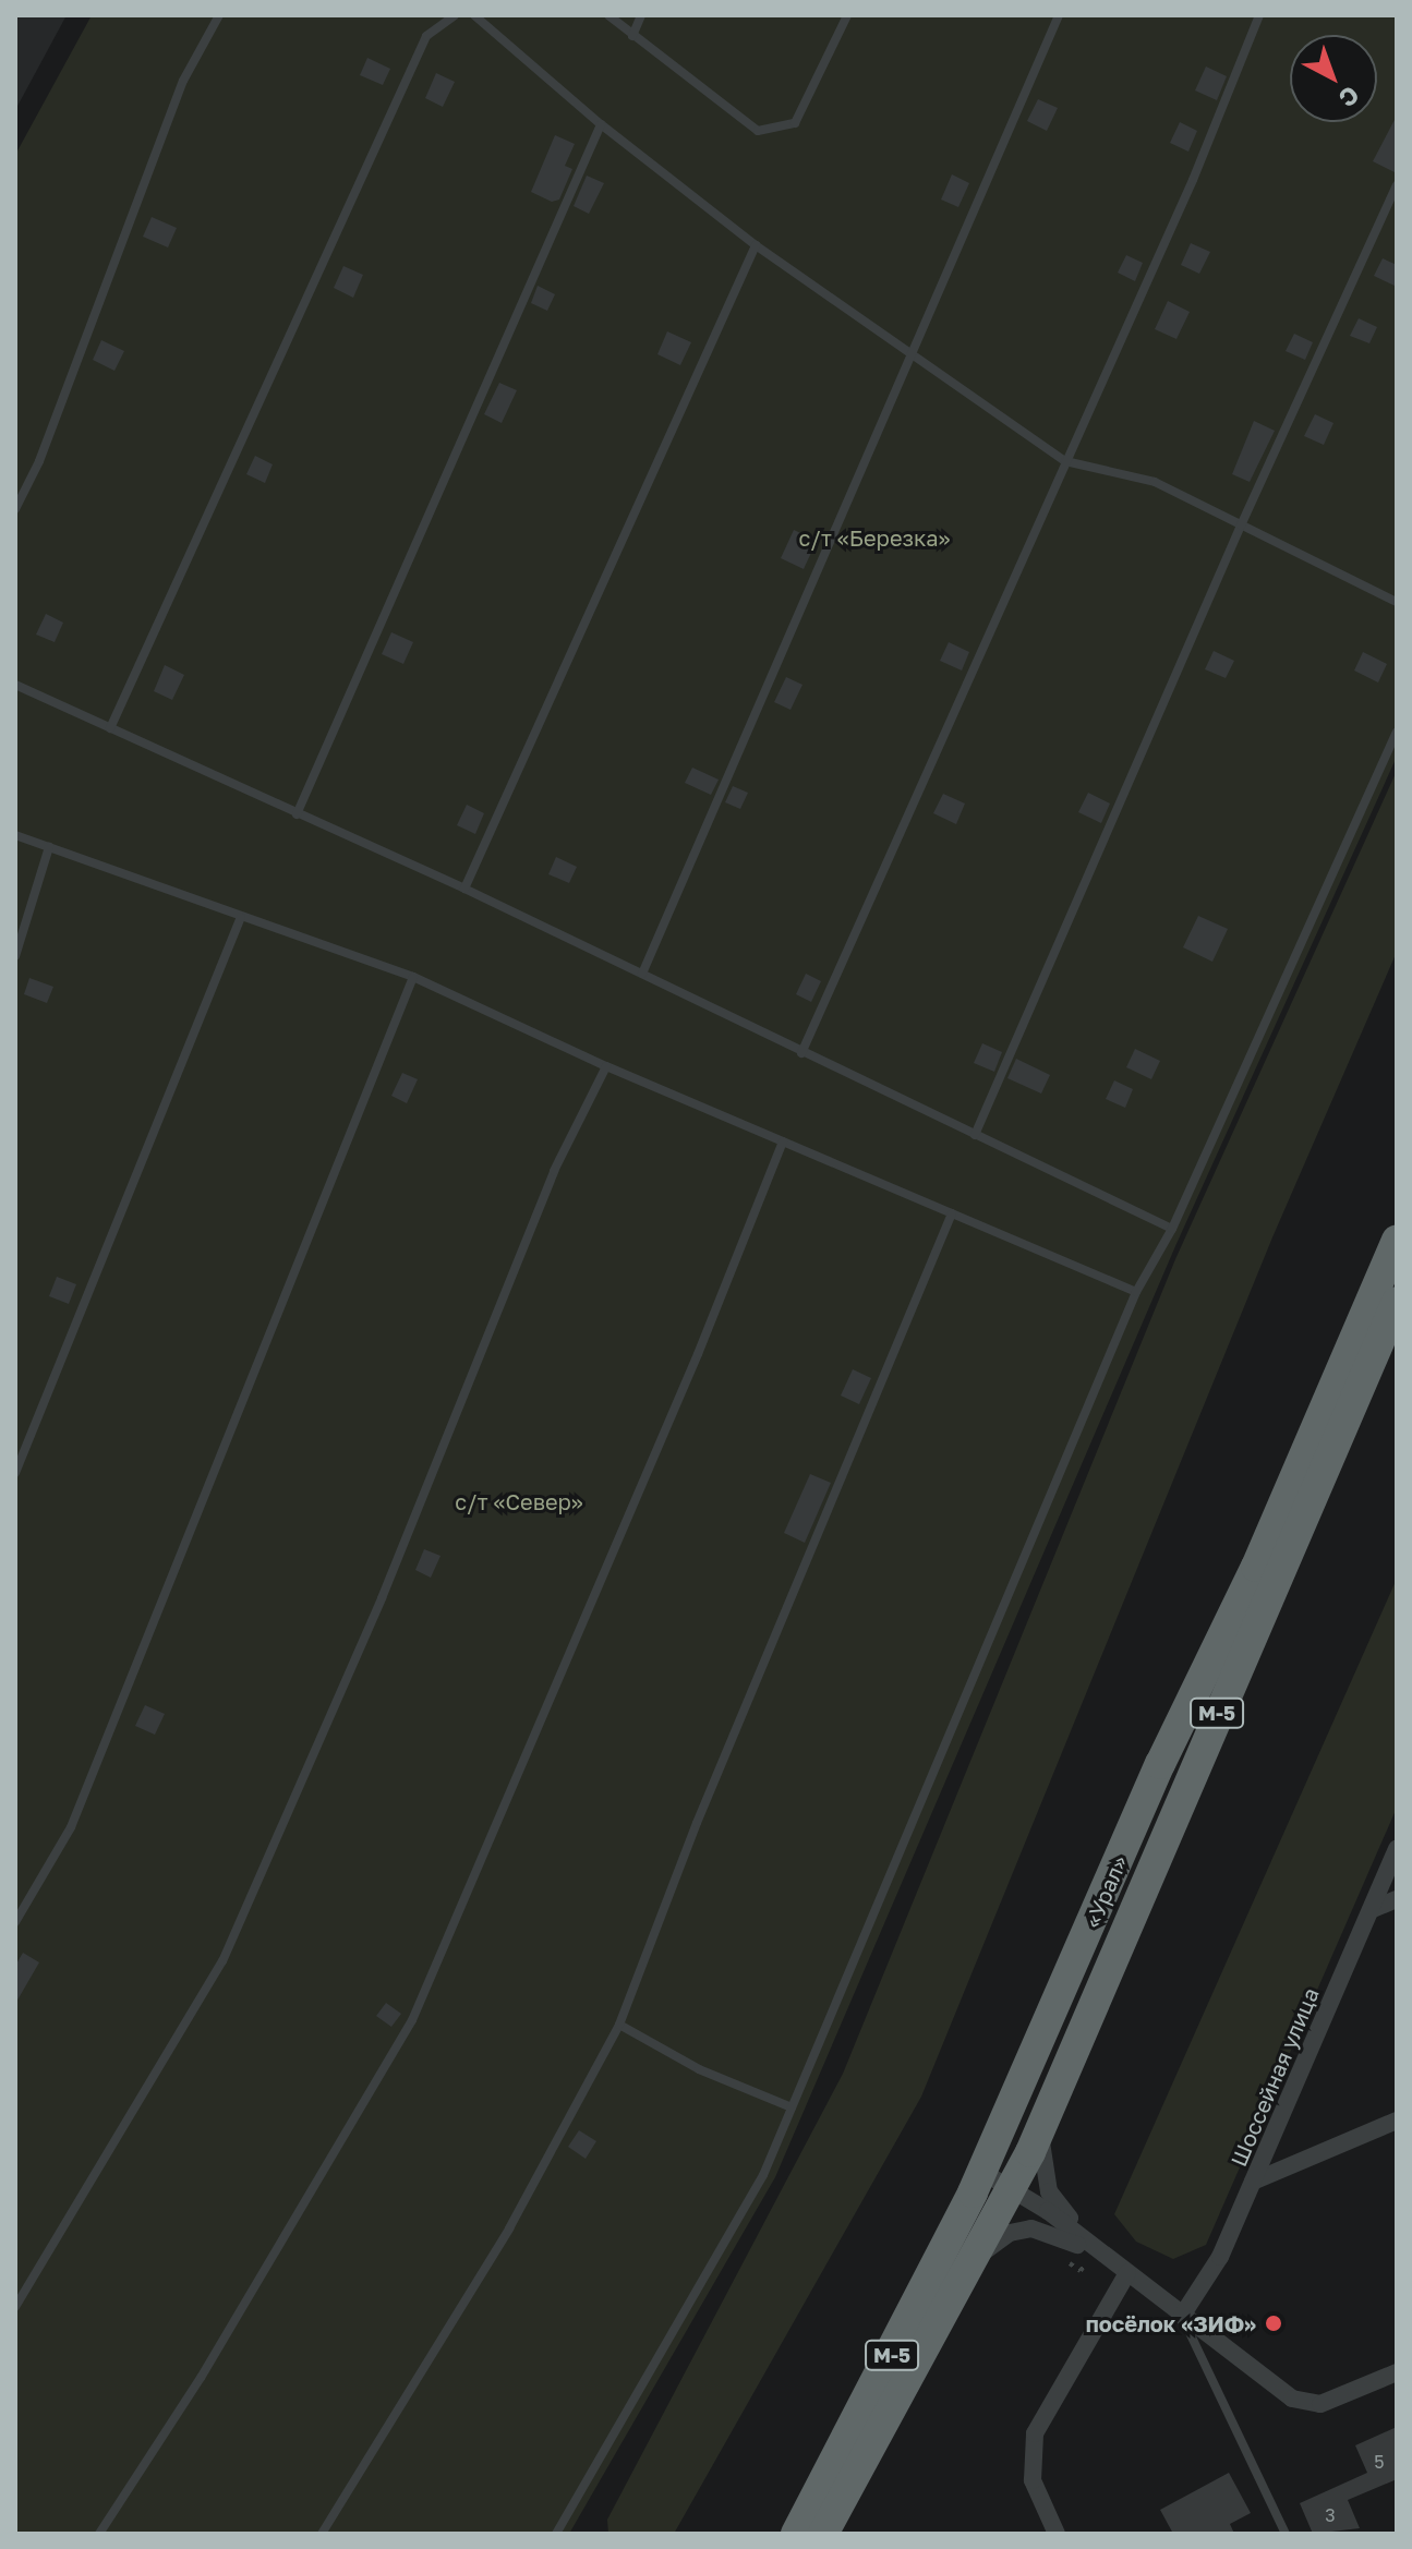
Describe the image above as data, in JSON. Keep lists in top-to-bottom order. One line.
{"streets":{"highway":["М-5","«Урал»"],"street":["Шоссейная улица"]},"parks":["с/т «Березка»","с/т «Север»"],"places":["посёлок «ЗИФ»"],"house_numbers":["5","3"],"north":"bottom right"}
